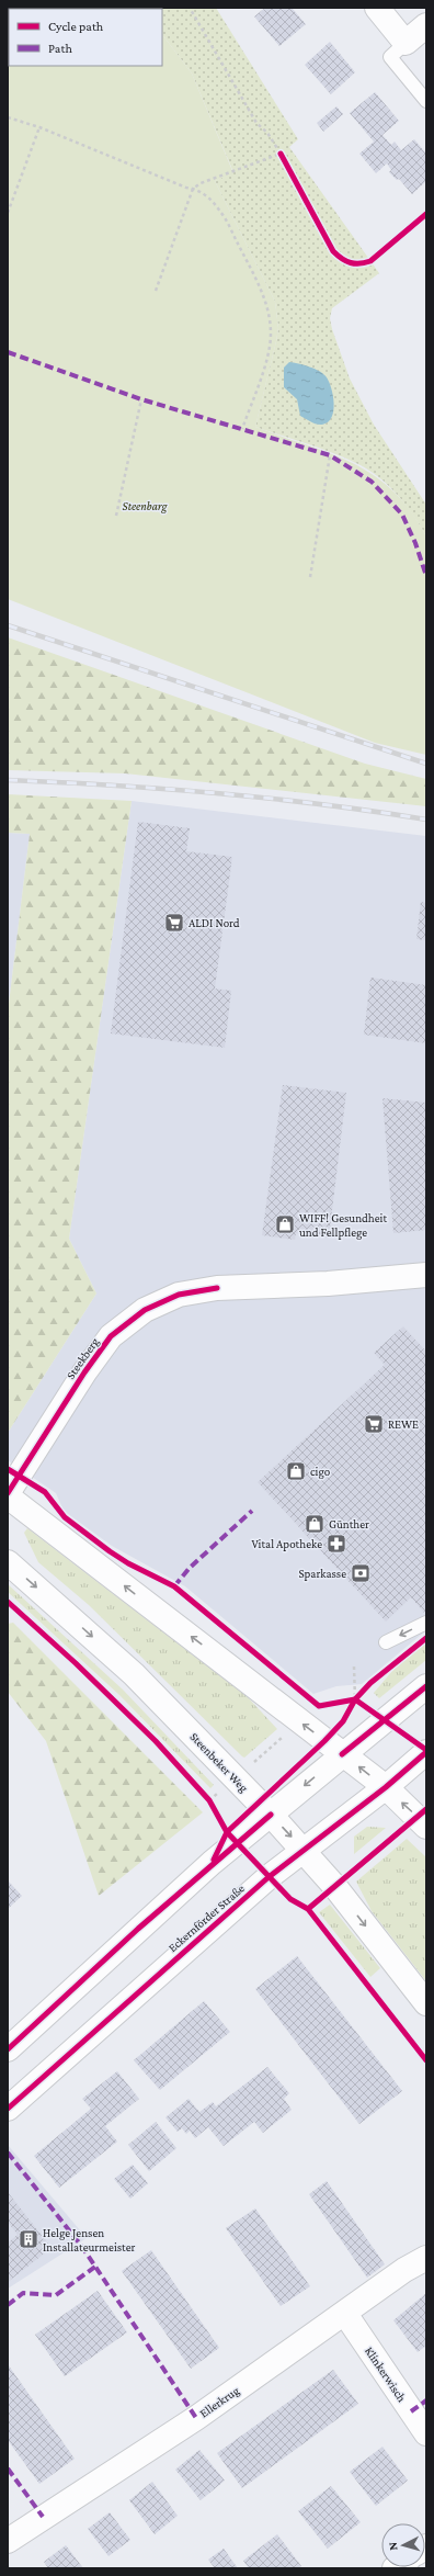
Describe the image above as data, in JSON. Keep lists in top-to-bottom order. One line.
{"streets":{"street":["Steekberg","Steenbeker Weg","Eckernförder Straße","Klinkerwisch","Ellerkrug"]},"crossings":[["Steenbeker Weg","Eckernförder Straße"],["Klinkerwisch","Ellerkrug"]],"parks":["Steenbarg"],"places":{"supermarket":["ALDI Nord","REWE"],"shop":["WIFF! Gesundheit und Fellpflege","cigo","Günther"],"pharmacy":["Vital Apotheke"],"bank":["Sparkasse"],"building":["Helge Jensen Installateurmeister"]},"legend":["Cycle path","Path"],"north":"left"}
